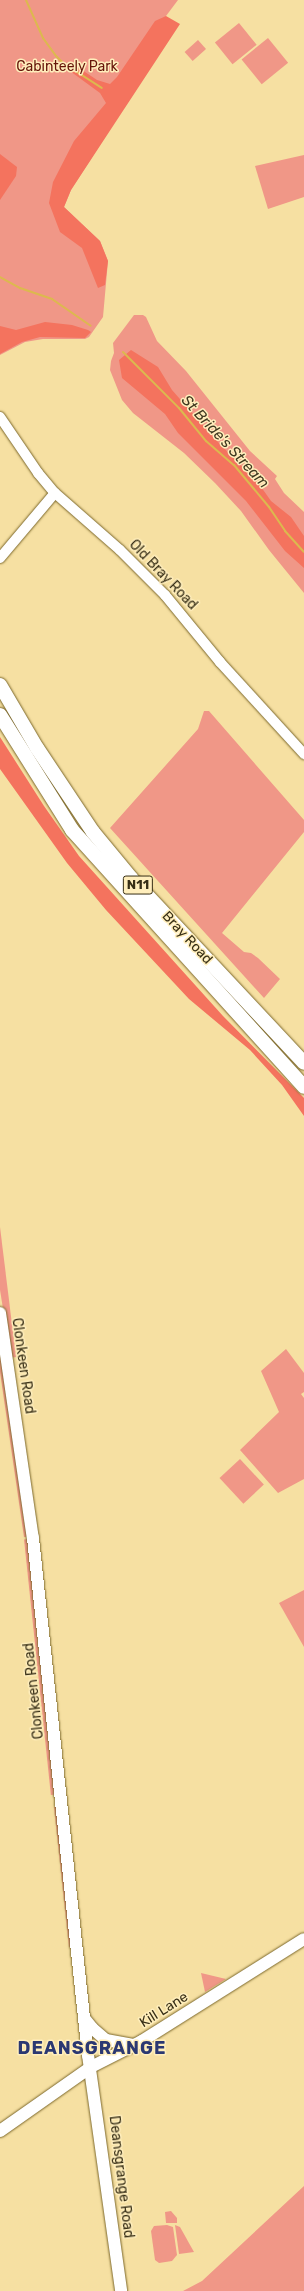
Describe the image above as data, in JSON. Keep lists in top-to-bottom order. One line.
{"streets":{"highway":["N11","Bray Road"],"main road":["Clonkeen Road","Kill Lane","Deansgrange Road"],"street":["Old Bray Road"]},"crossings":[["Clonkeen Road","Kill Lane"],["Clonkeen Road","Deansgrange Road"],["Kill Lane","Deansgrange Road"]],"districts":["DEANSGRANGE"],"water":["St Bride's Stream"],"parks":["Cabinteely Park"]}
